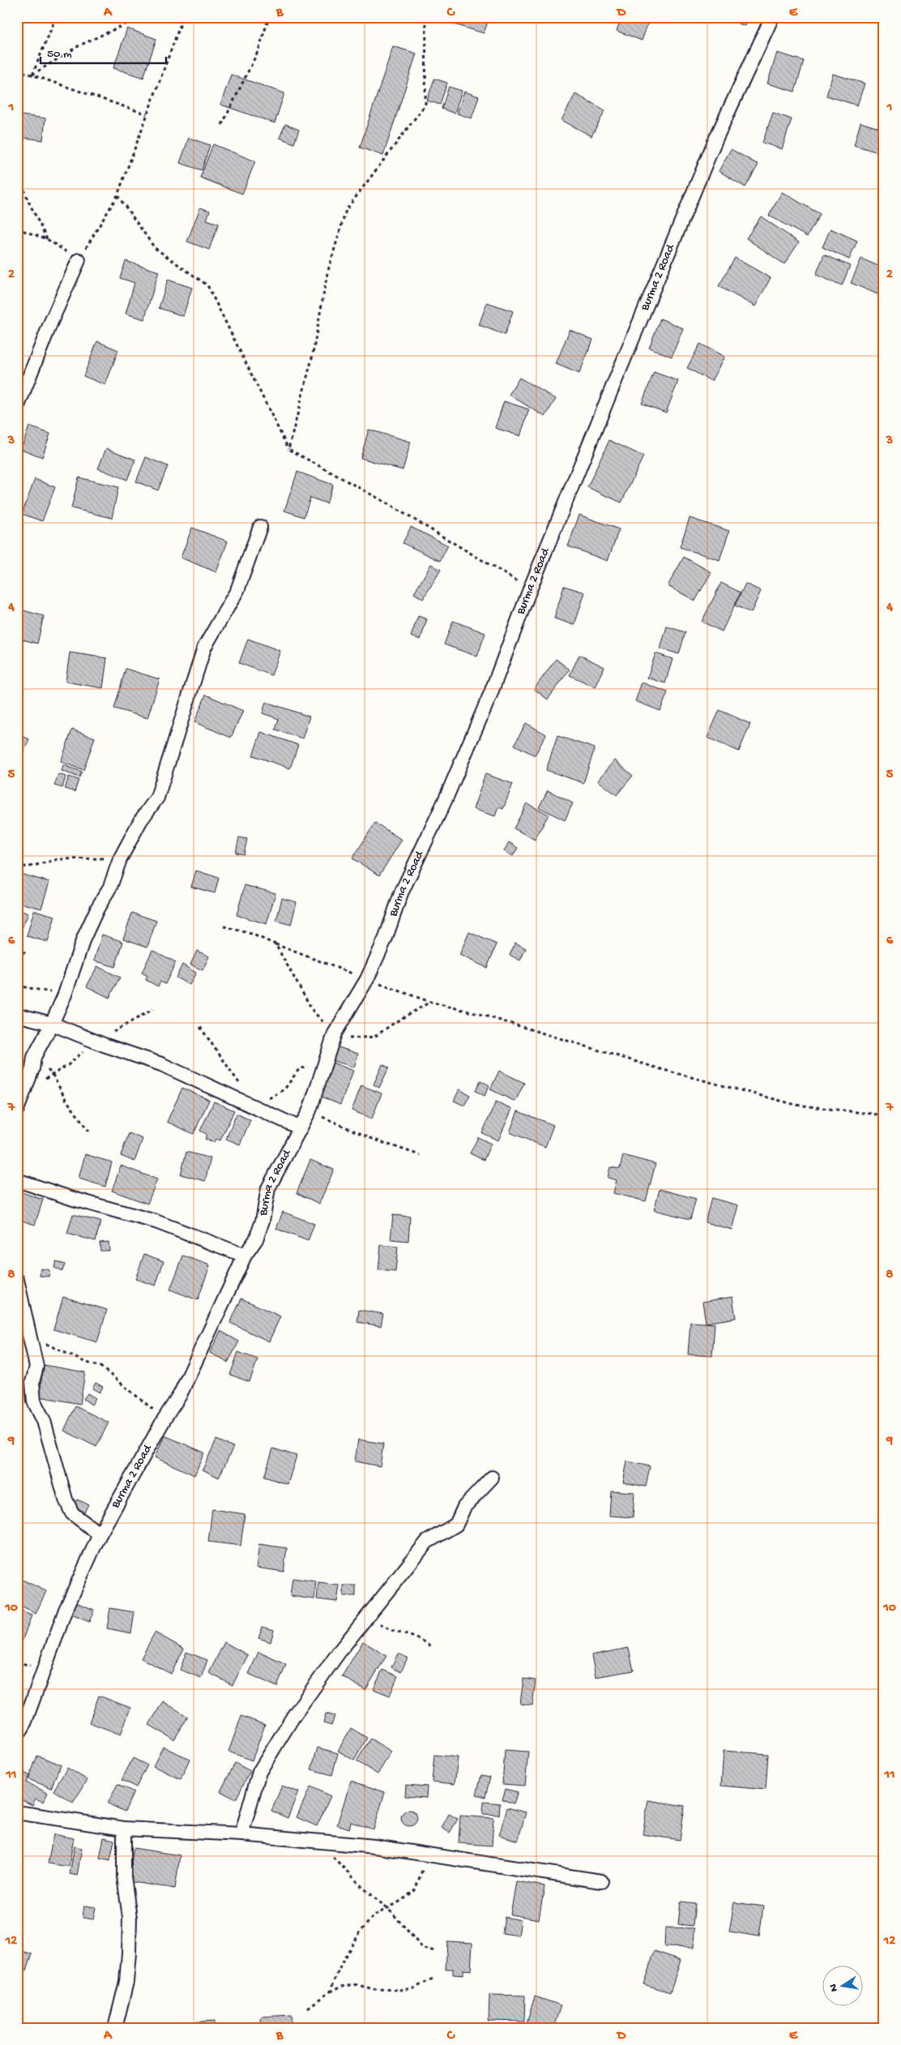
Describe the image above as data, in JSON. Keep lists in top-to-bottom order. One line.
{"streets":{"street":["Burma 2 Road"]},"scale_bar":"50 m","north":"left","grid":{"columns":["A","B","C","D","E"],"rows":["1","2","3","4","5","6","7","8","9","10","11","12"]}}
